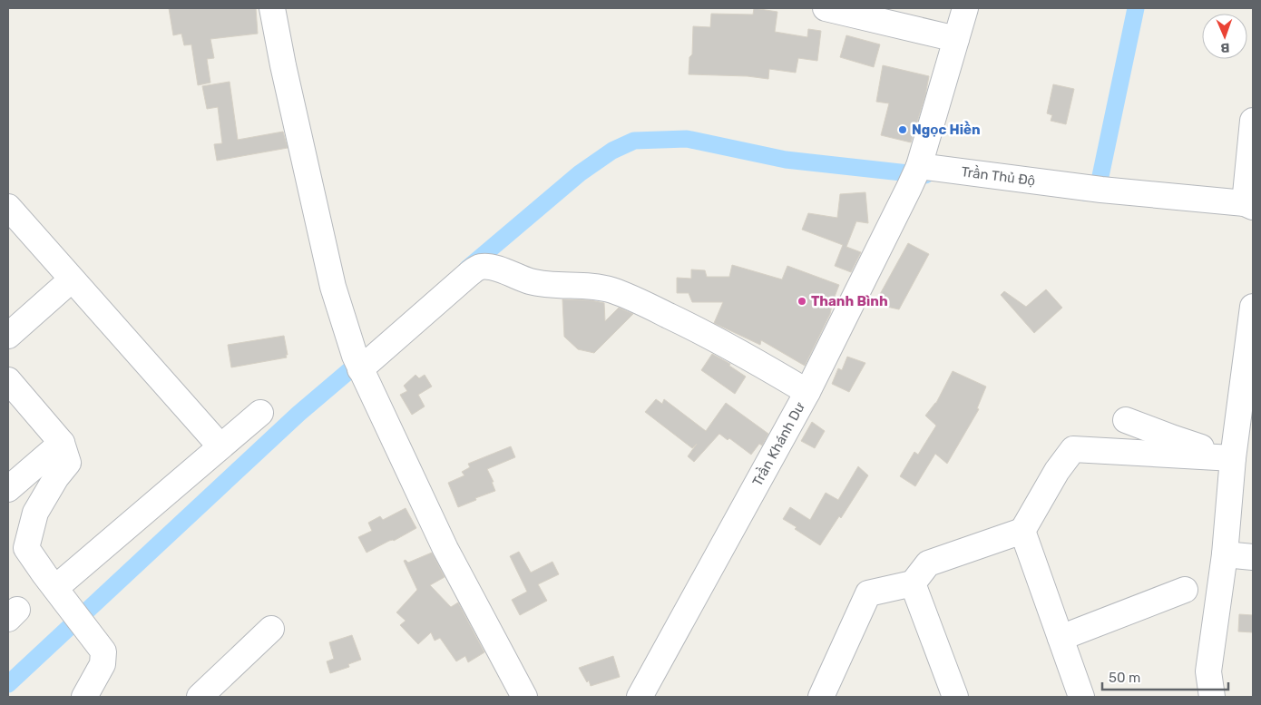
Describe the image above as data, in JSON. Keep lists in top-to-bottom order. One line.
{"streets":{"street":["Trần Thủ Độ","Trần Khánh Dư"]},"crossings":[["Trần Thủ Độ","Trần Khánh Dư"]],"places":["Ngọc Hiền","Thanh Bình"],"scale_bar":"50 m","north":"bottom"}
